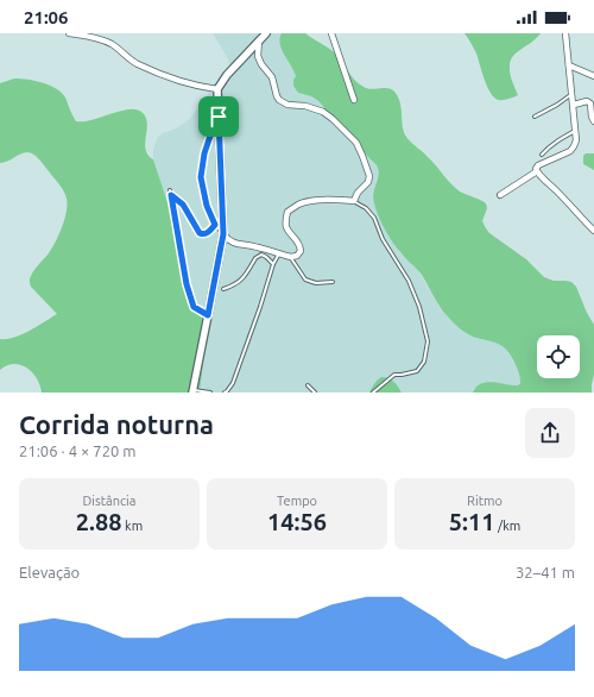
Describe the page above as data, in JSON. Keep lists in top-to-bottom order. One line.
{"page":{"status":"21:06","heading":["Corrida noturna","21:06 · 4 × 720 m"],"stats":[["Distância","2.88 km"],["Tempo","14:56"],["Ritmo","5:11 /km"]],"chart":["Elevação","32–41 m"]}}
